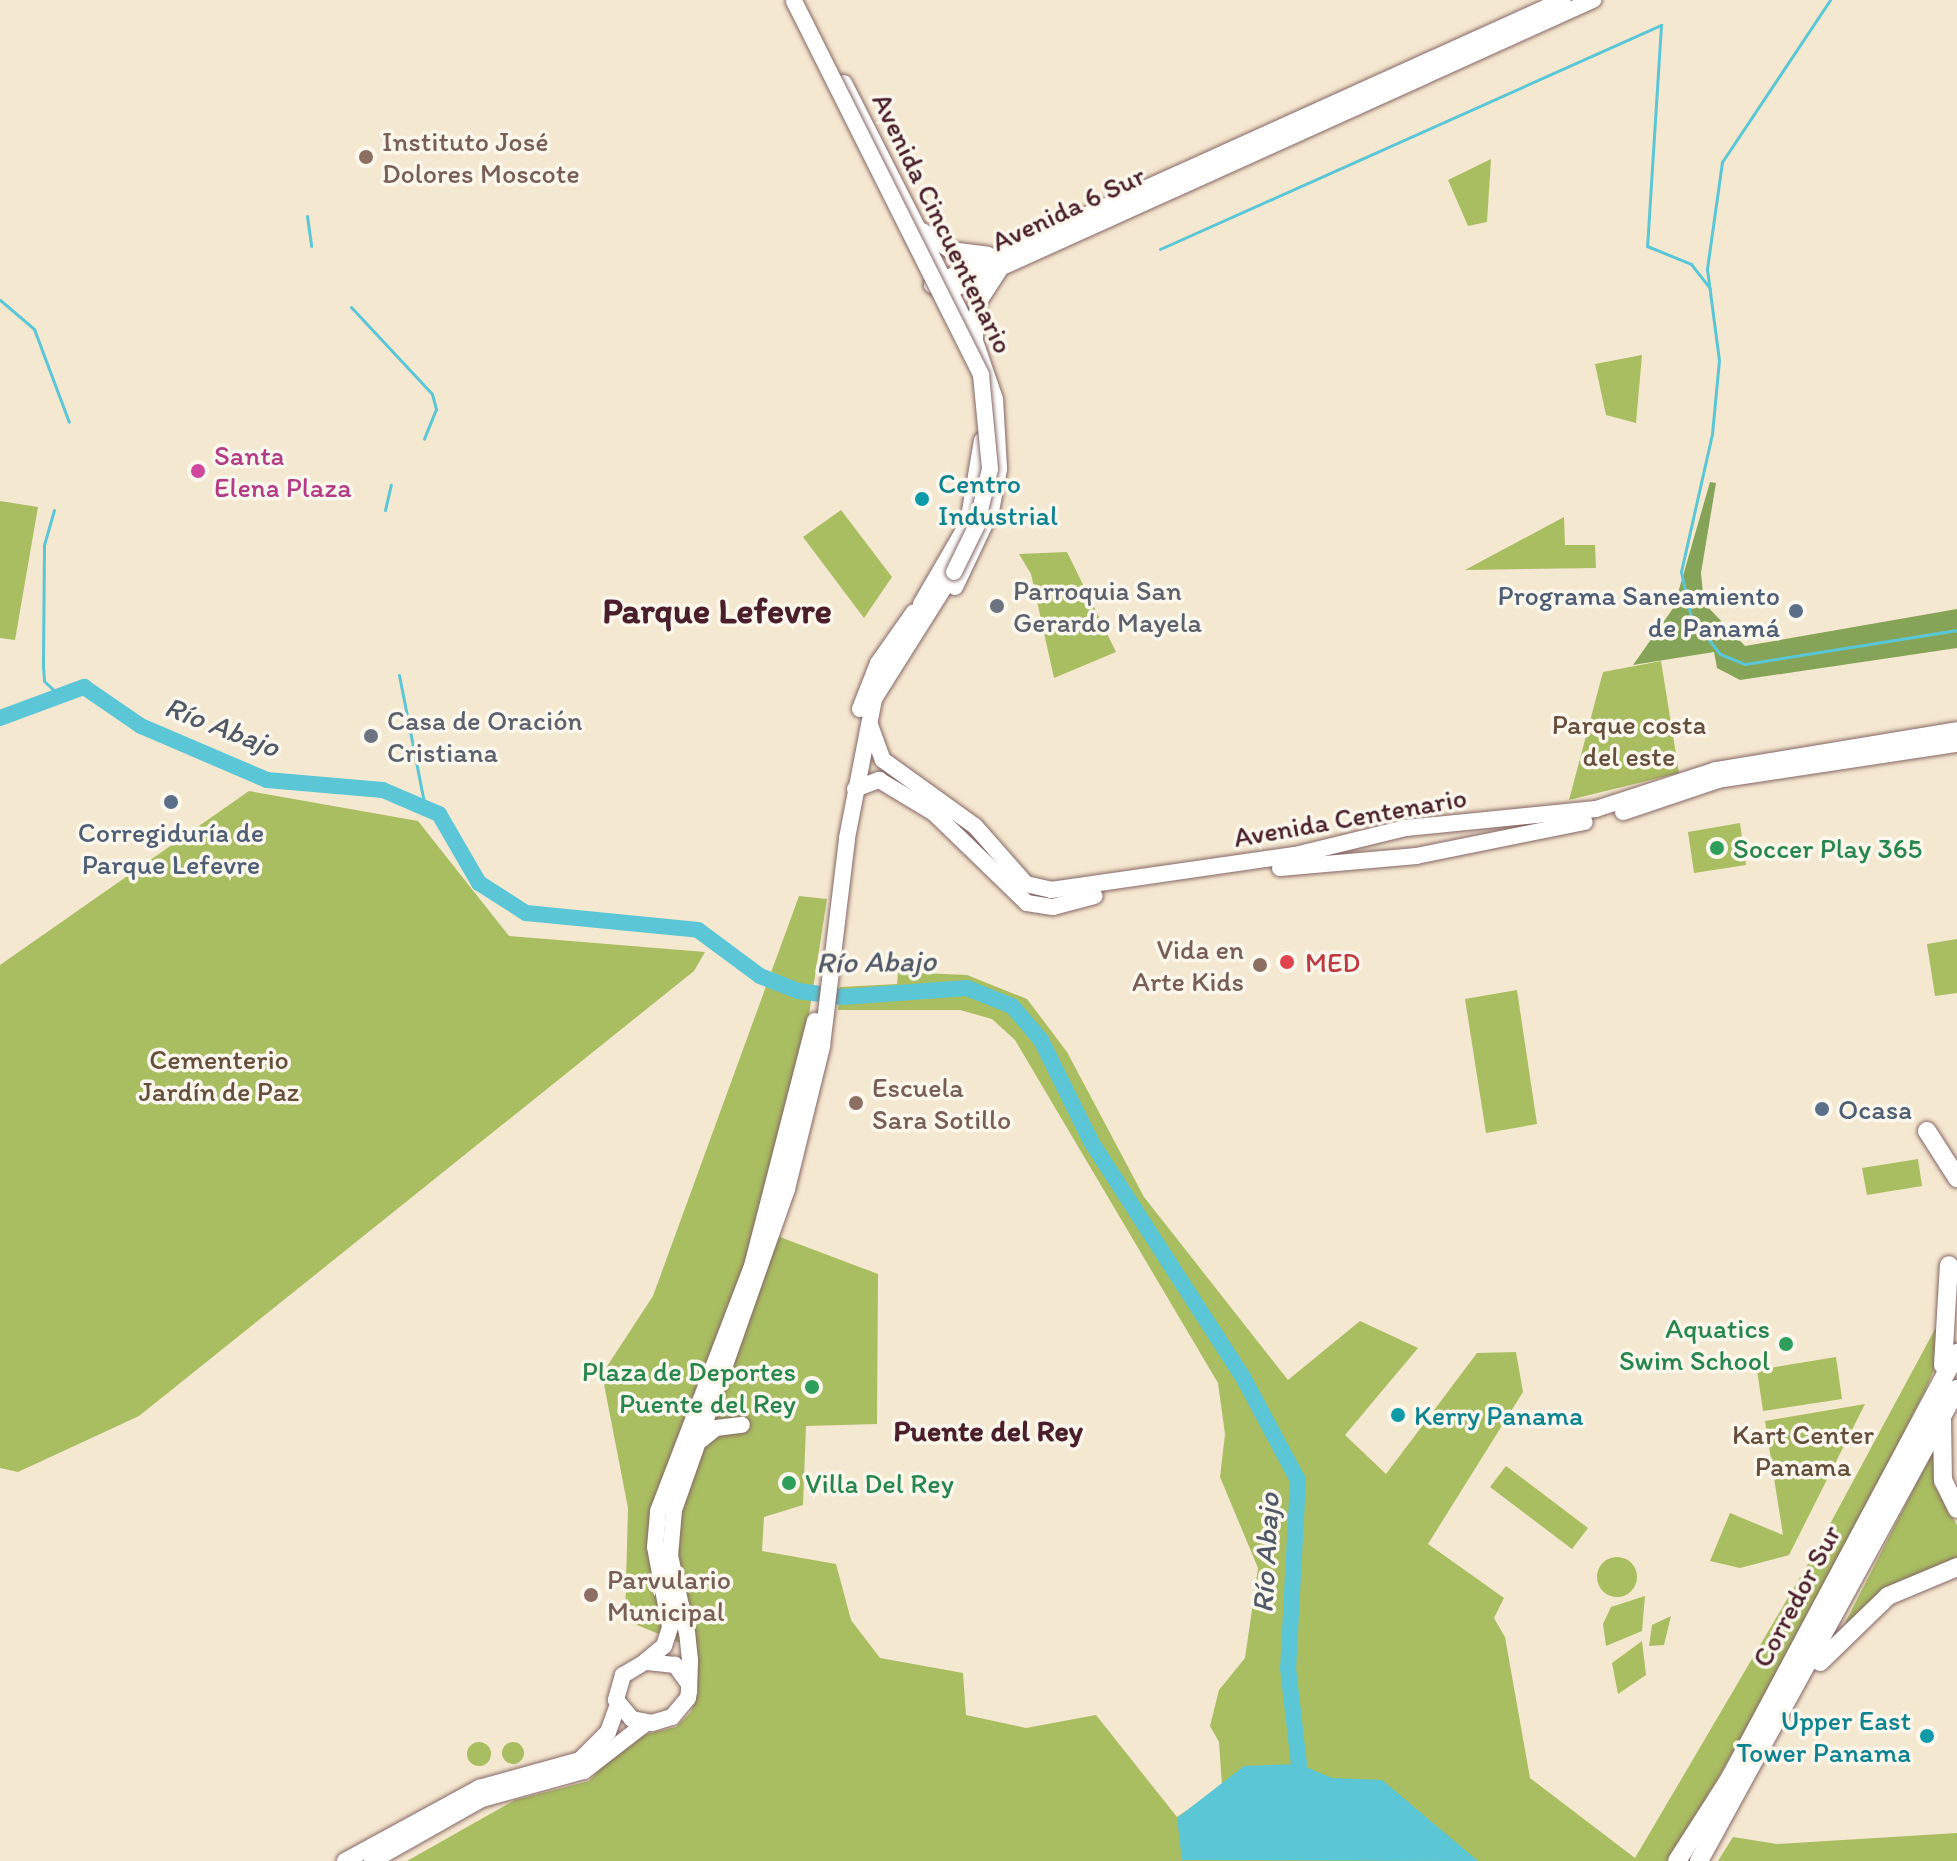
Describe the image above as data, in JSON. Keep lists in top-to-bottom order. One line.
{"streets":{"highway":["Corredor Sur"],"main road":["Avenida 6 Sur","Avenida Cincuentenario","Avenida Centenario"]},"crossings":[["Avenida 6 Sur","Avenida Cincuentenario"]],"districts":["Parque Lefevre","Puente del Rey"],"water":["Río Abajo"],"parks":["Parque costa del este","Cementerio Jardín de Paz","Kart Center Panama"],"places":["Instituto José Dolores Moscote","Santa Elena Plaza","Centro Industrial","Parroquia San Gerardo Mayela","Programa Saneamiento de Panamá","Casa de Oración Cristiana","Corregiduría de Parque Lefevre","Soccer Play 365","MED","Vida en Arte Kids","Escuela Sara Sotillo","Ocasa","Aquatics Swim School","Plaza de Deportes Puente del Rey","Kerry Panama","Villa Del Rey","Parvulario Municipal","Upper East Tower Panama"]}
